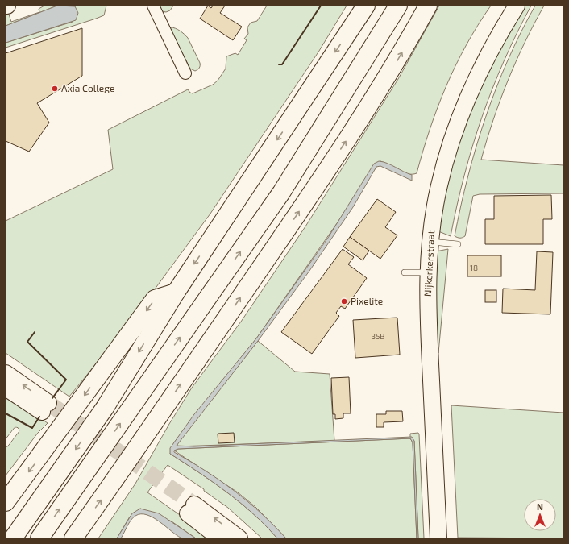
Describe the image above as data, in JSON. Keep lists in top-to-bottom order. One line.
{"streets":{"main road":["Nijkerkerstraat"]},"places":["Axia College","Pixelite"],"house_numbers":["18","35B"],"north":"top"}
